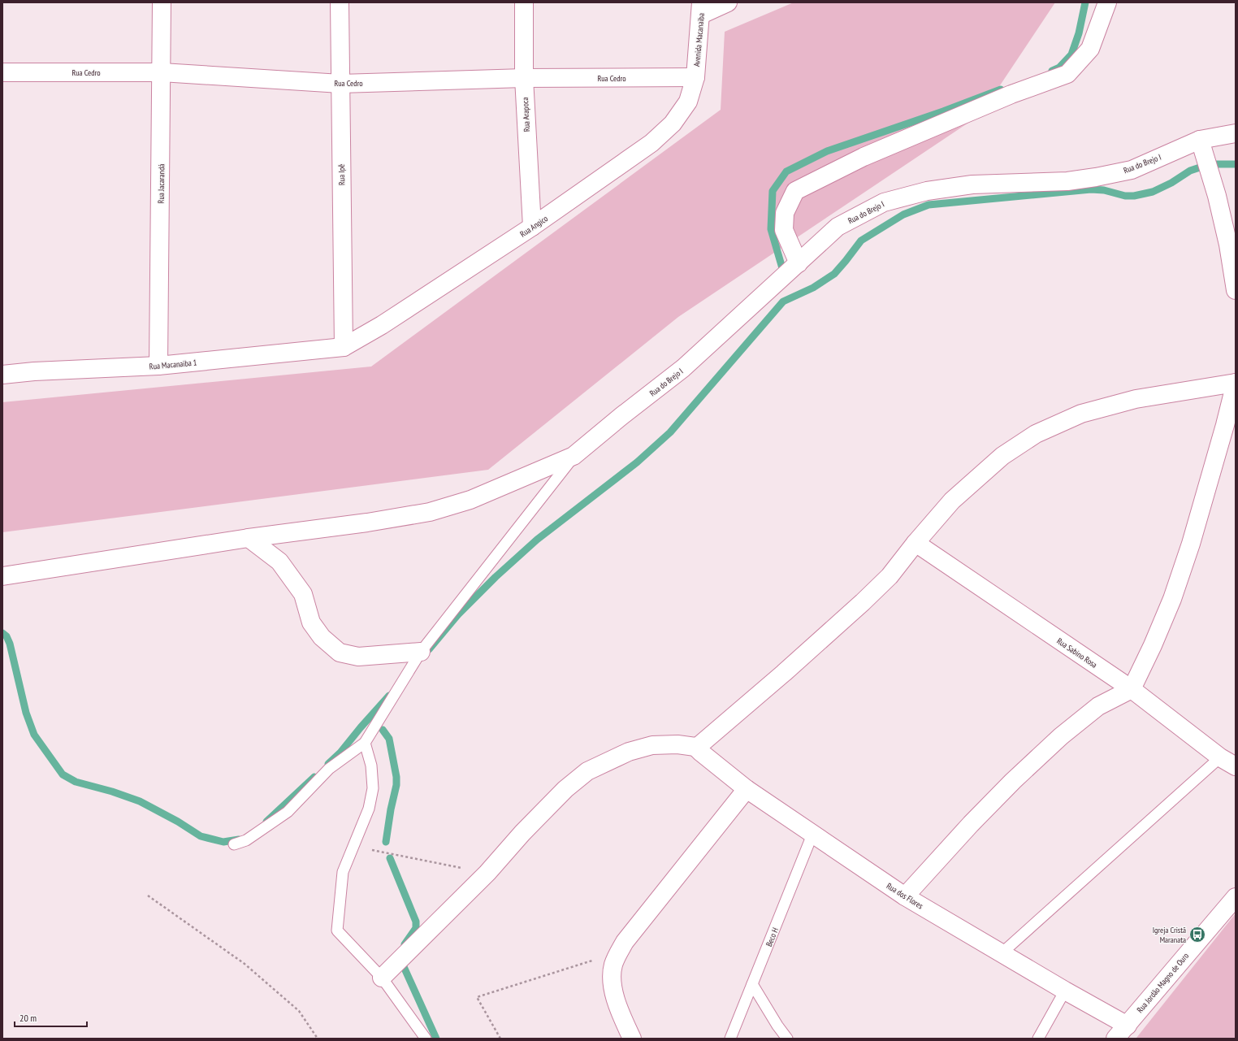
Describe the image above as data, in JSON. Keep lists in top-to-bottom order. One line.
{"streets":{"street":["Avenida Macanaiba","Rua Cedro","Rua Arapoca","Rua do Brejo I","Rua Ipê","Rua Jacarandá","Rua Angico","Rua Macanaiba 1","Rua Sabino Rosa","Rua dos Flores","Rua Jordão Magno de Ouro"],"lane":["Beco H"]},"crossings":[["Avenida Macanaiba","Rua Cedro"],["Avenida Macanaiba","Rua Angico"],["Rua Cedro","Rua Arapoca"],["Rua Cedro","Rua Ipê"],["Rua Cedro","Rua Jacarandá"],["Rua Cedro","Rua Angico"],["Rua Arapoca","Rua Angico"],["Rua Ipê","Rua Angico"],["Rua Ipê","Rua Macanaiba 1"],["Rua Jacarandá","Rua Macanaiba 1"],["Rua Angico","Rua Macanaiba 1"],["Rua dos Flores","Beco H"],["Rua dos Flores","Rua Jordão Magno de Ouro"]],"places":{"bus stop":["Igreja Cristã Maranata"]},"scale_bar":"20 m"}
